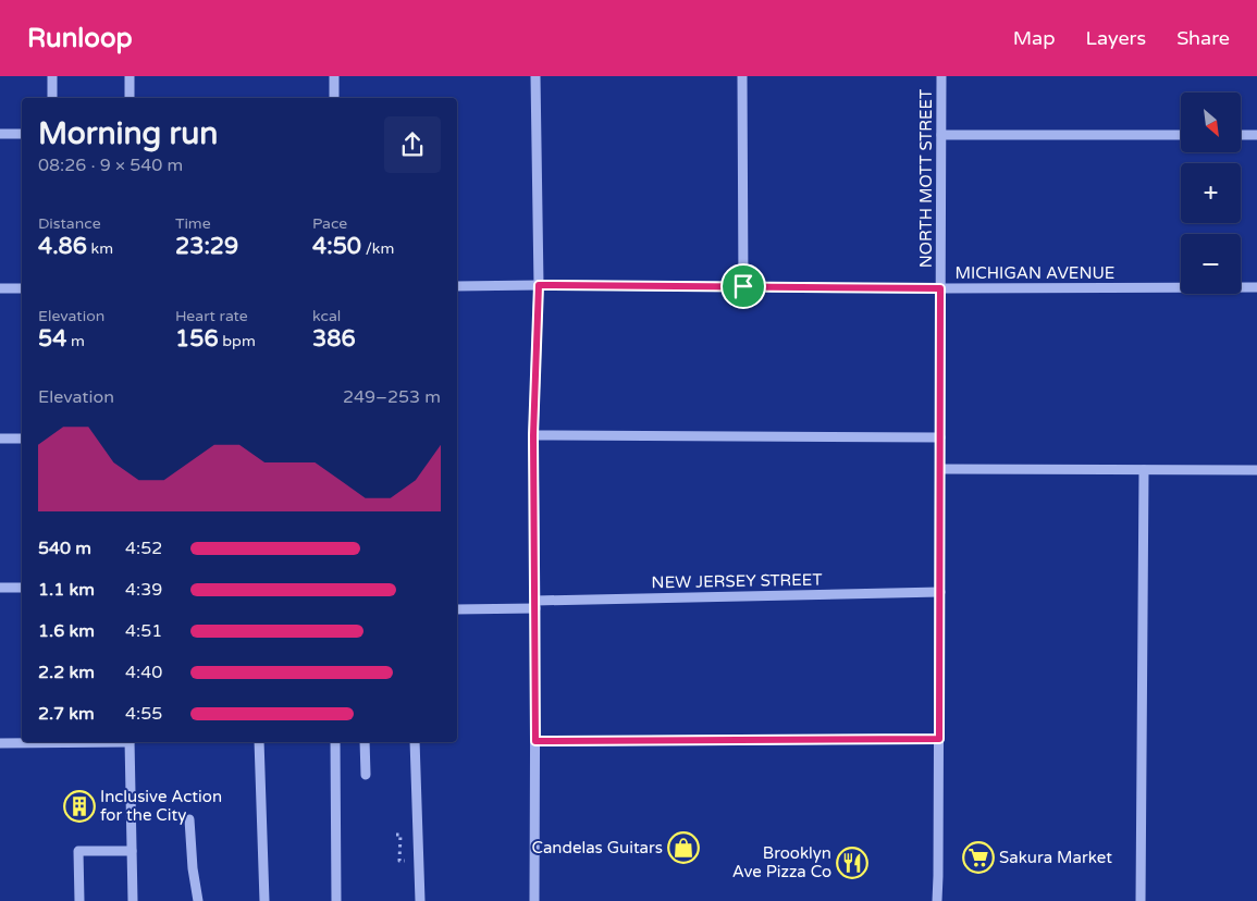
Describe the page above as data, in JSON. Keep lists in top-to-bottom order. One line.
{"streets":{"street":["NORTH MOTT STREET","MICHIGAN AVENUE","NEW JERSEY STREET"]},"crossings":[["NORTH MOTT STREET","MICHIGAN AVENUE"],["NORTH MOTT STREET","NEW JERSEY STREET"]],"places":{"building":["Inclusive Action for the City"],"shop":["Candelas Guitars"],"supermarket":["Sakura Market"],"restaurant":["Brooklyn Ave Pizza Co"]},"north":"bottom right","page":{"header":"Runloop","nav":["Map","Layers","Share"],"map_buttons":["+","−"],"heading":["Morning run","08:26 · 9 × 540 m"],"stats":[["Distance","4.86 km"],["Time","23:29"],["Pace","4:50 /km"],["Elevation","54 m"],["Heart rate","156 bpm"],["kcal","386"]],"chart":["Elevation","249–253 m"],"list":[{"name":"540 m","note":"4:52"},{"name":"1.1 km","note":"4:39"},{"name":"1.6 km","note":"4:51"},{"name":"2.2 km","note":"4:40"},{"name":"2.7 km","note":"4:55"}]}}
